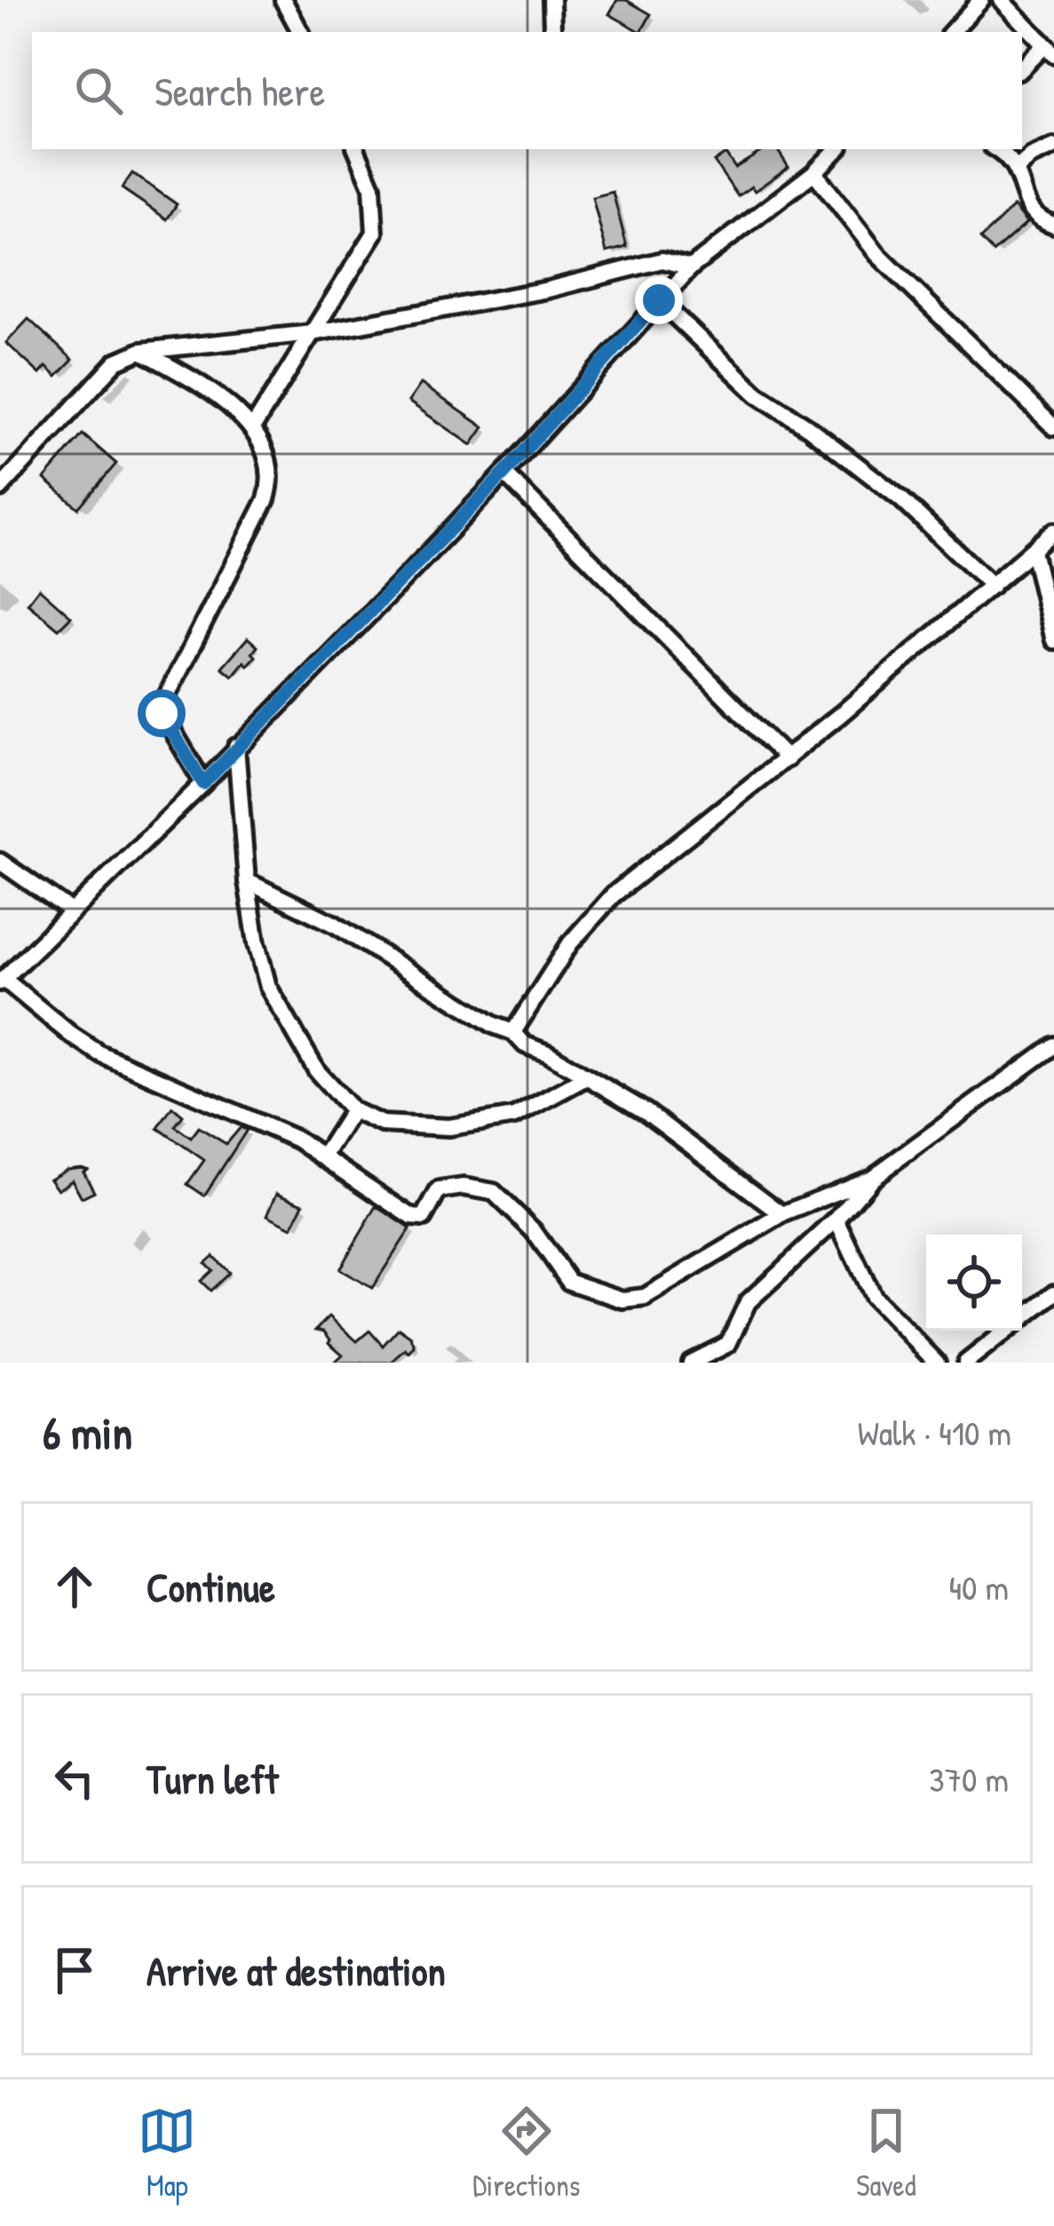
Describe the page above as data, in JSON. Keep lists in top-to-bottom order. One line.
{"page":{"search":"Search here","heading":["6 min","Walk · 410 m"],"list":[["Continue","40 m"],["Turn left","370 m"],"Arrive at destination"],"nav":["Map","Directions","Saved"]}}
